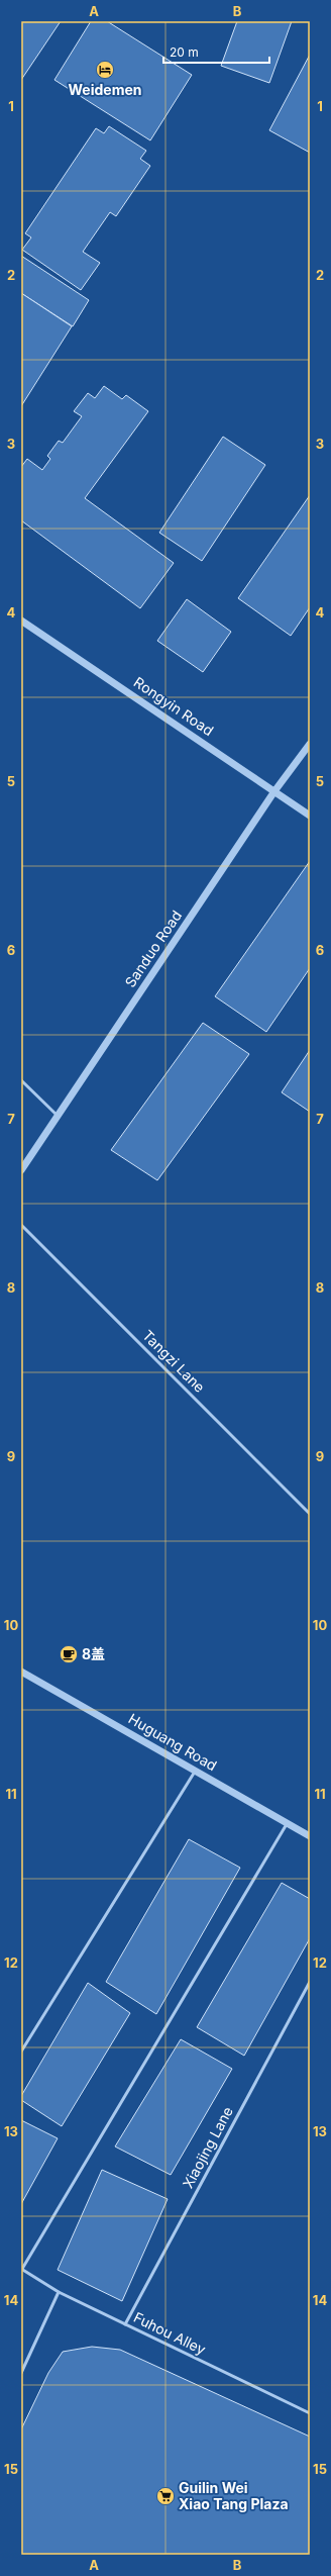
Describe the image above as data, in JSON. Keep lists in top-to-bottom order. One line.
{"streets":{"street":["Rongyin Road","Sanduo Road","Huguang Road"],"lane":["Tangzi Lane","Xiaojing Lane","Fuhou Alley"]},"crossings":[["Rongyin Road","Sanduo Road"],["Xiaojing Lane","Fuhou Alley"]],"places":{"hotel":["Weidemen"],"cafe":["8盖"],"supermarket":["Guilin Wei Xiao Tang Plaza"]},"scale_bar":"20 m","grid":{"columns":["A","B"],"rows":["1","2","3","4","5","6","7","8","9","10","11","12","13","14","15"]}}
